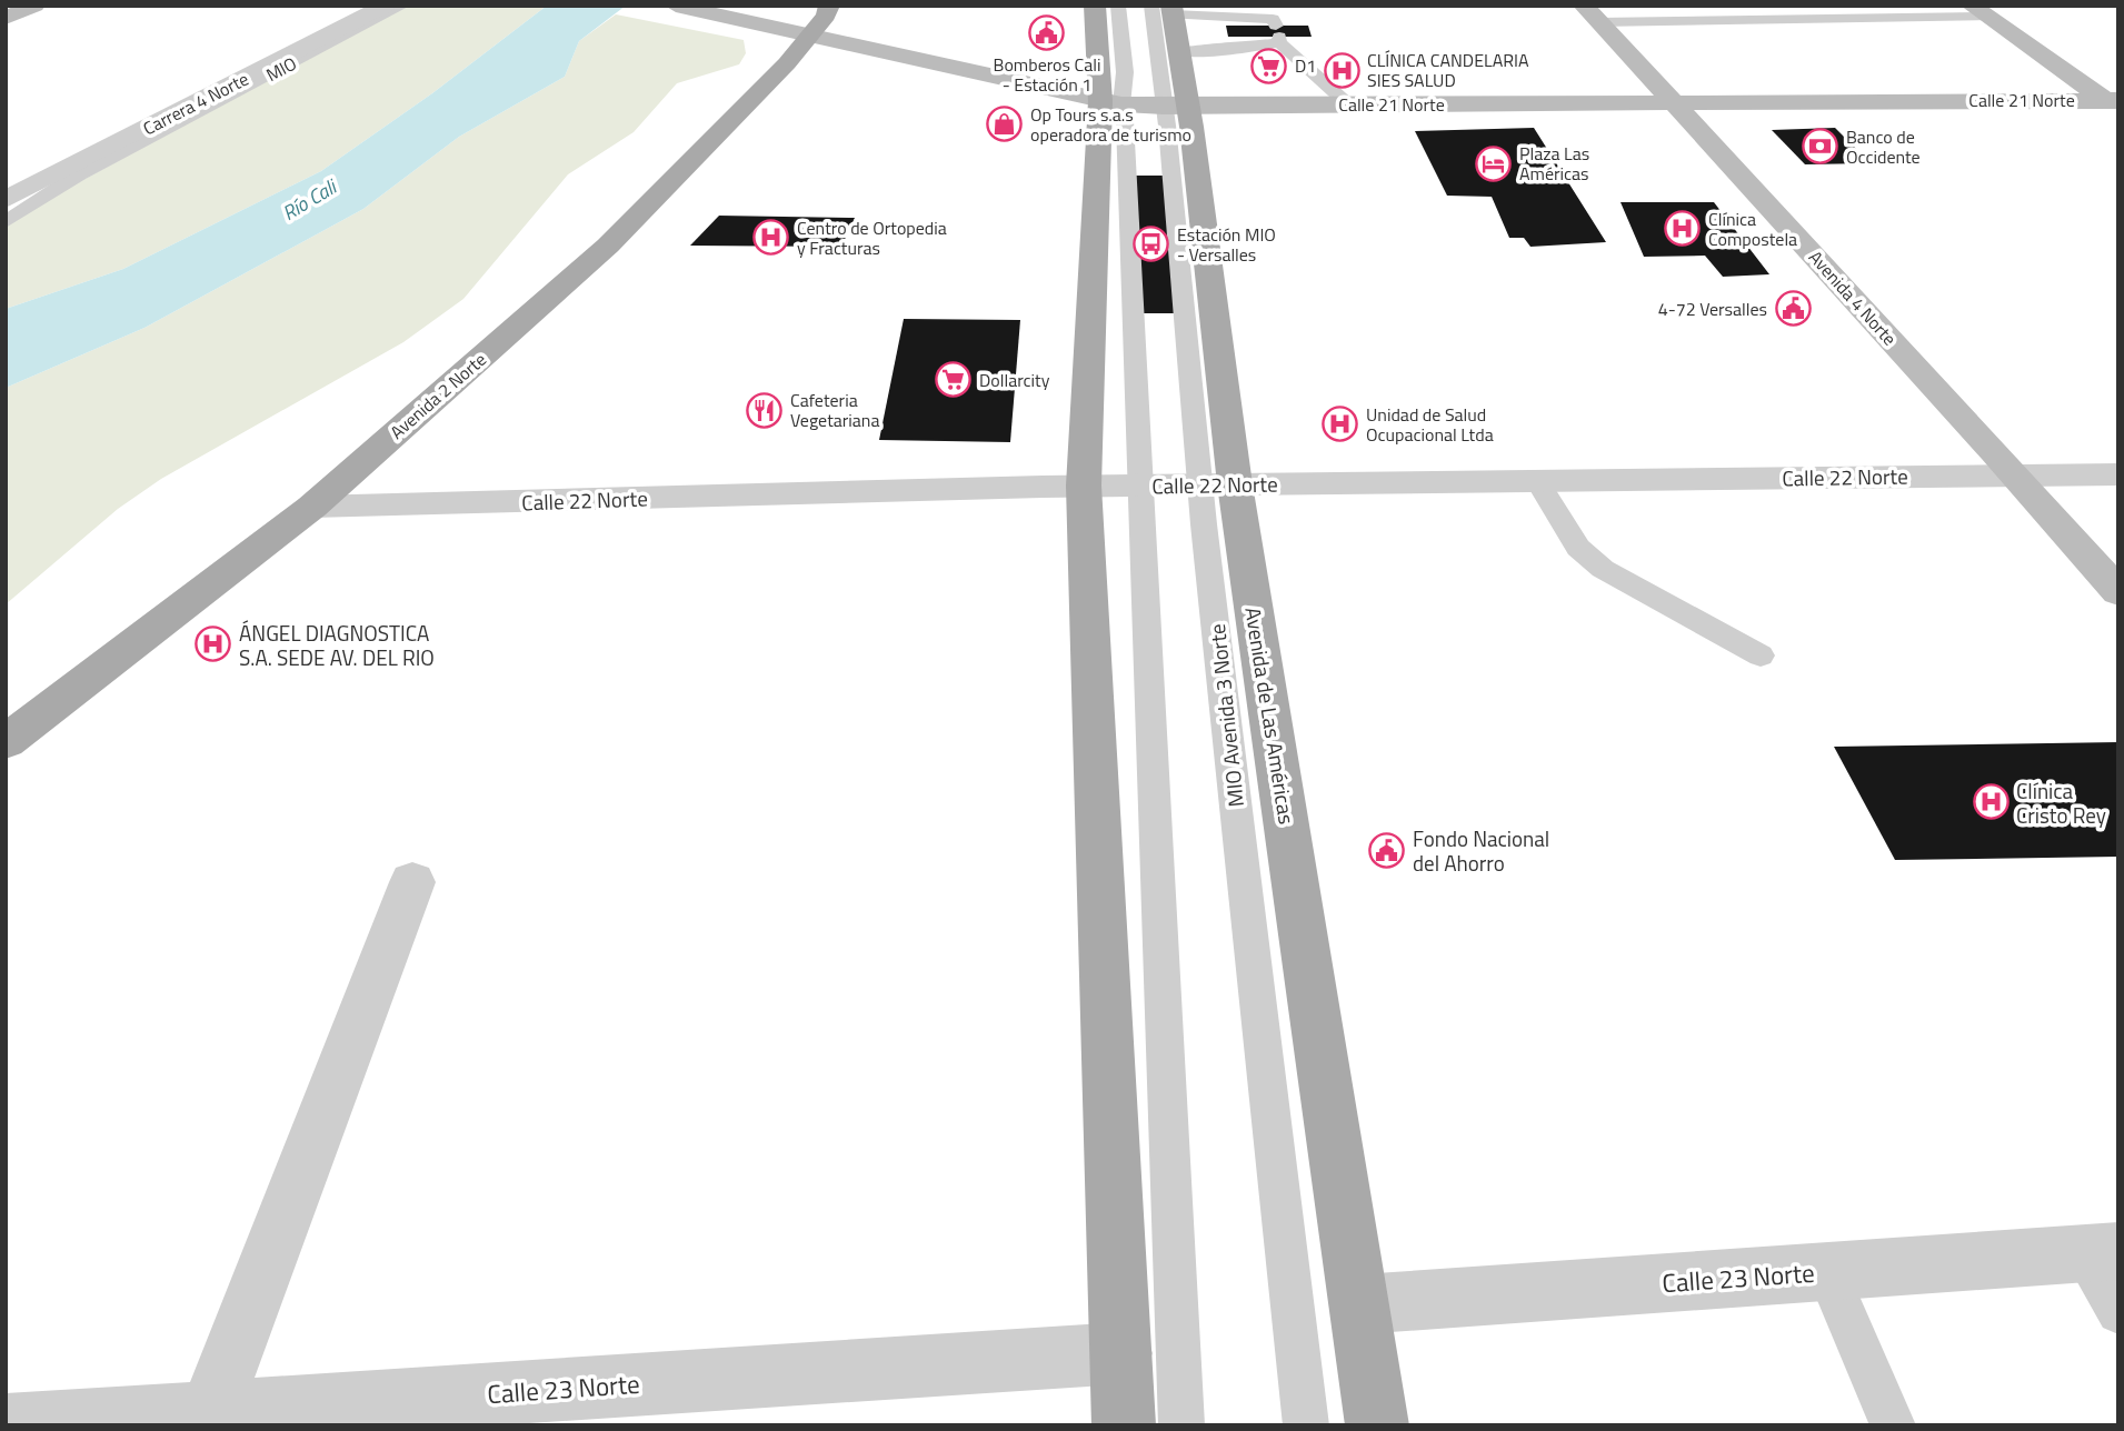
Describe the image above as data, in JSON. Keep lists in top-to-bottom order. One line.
{"streets":{"main road":["Calle 21 Norte","Avenida 4 Norte","Avenida 2 Norte","Avenida de Las Américas"],"street":["Carrera 4 Norte","Calle 22 Norte","Calle 23 Norte"],"lane":["MIO","MIO Avenida 3 Norte"]},"crossings":[["MIO","Carrera 4 Norte"],["Calle 21 Norte","Avenida 4 Norte"],["Calle 21 Norte","Avenida 2 Norte"],["Calle 21 Norte","MIO Avenida 3 Norte"],["Avenida 4 Norte","Calle 22 Norte"],["Avenida 2 Norte","Calle 22 Norte"],["Calle 22 Norte","MIO Avenida 3 Norte"],["Calle 22 Norte","Avenida de Las Américas"],["MIO Avenida 3 Norte","Avenida de Las Américas"],["Avenida de Las Américas","Calle 23 Norte"]],"water":["Río Cali"],"places":{"public building":["Bomberos Cali - Estación 1","4-72 Versalles","Fondo Nacional del Ahorro"],"supermarket":["D1","Dollarcity"],"hospital":["CLÍNICA CANDELARIA SIES SALUD","Clínica Compostela","Centro de Ortopedia y Fracturas","Unidad de Salud Ocupacional Ltda","ÁNGEL DIAGNOSTICA S.A. SEDE AV. DEL RIO","Clínica Cristo Rey"],"shop":["Op Tours s.a.s operadora de turismo"],"bank":["Banco de Occidente"],"hotel":["Plaza Las Américas"],"bus stop":["Estación MIO - Versalles"],"restaurant":["Cafeteria Vegetariana"]}}
